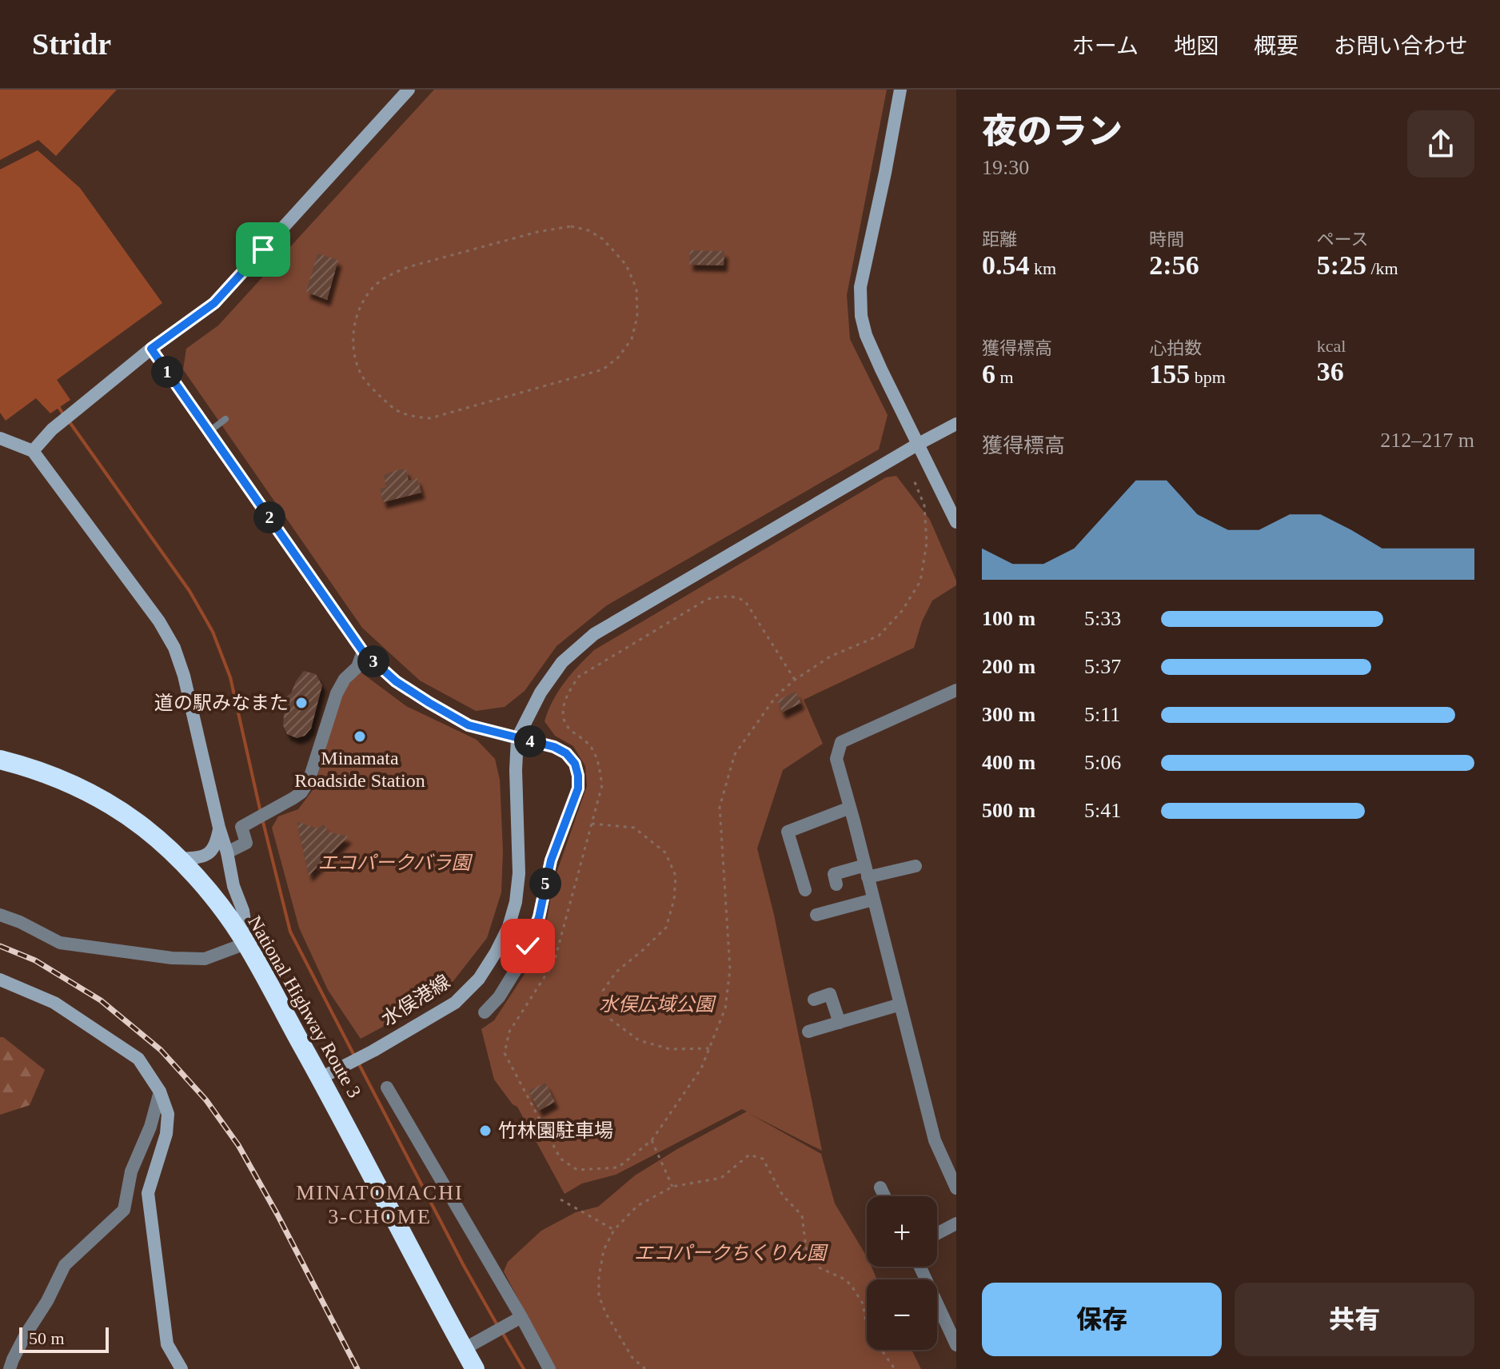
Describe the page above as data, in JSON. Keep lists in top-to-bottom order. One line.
{"streets":{"highway":["National Highway Route 3"],"street":["水俣港線"]},"crossings":[["水俣港線","National Highway Route 3"]],"districts":["MINATOMACHI 3-CHOME"],"parks":["エコパークバラ園","水俣広域公園","エコパークちくりん園"],"places":["道の駅みなまた","Minamata Roadside Station","竹林園駐車場"],"scale_bar":"50 m","page":{"header":"Stridr","nav":["ホーム","地図","概要","お問い合わせ"],"heading":["夜のラン","19:30"],"stats":[["距離","0.54 km"],["時間","2:56"],["ペース","5:25 /km"],["獲得標高","6 m"],["心拍数","155 bpm"],["kcal","36"]],"pins":["1","2","3","4","5"],"chart":["獲得標高","212–217 m"],"list":[{"name":"100 m","note":"5:33"},{"name":"200 m","note":"5:37"},{"name":"300 m","note":"5:11"},{"name":"400 m","note":"5:06"},{"name":"500 m","note":"5:41"}],"map_buttons":["+","−"],"buttons":["保存","共有"],"scale":"50 m"}}
